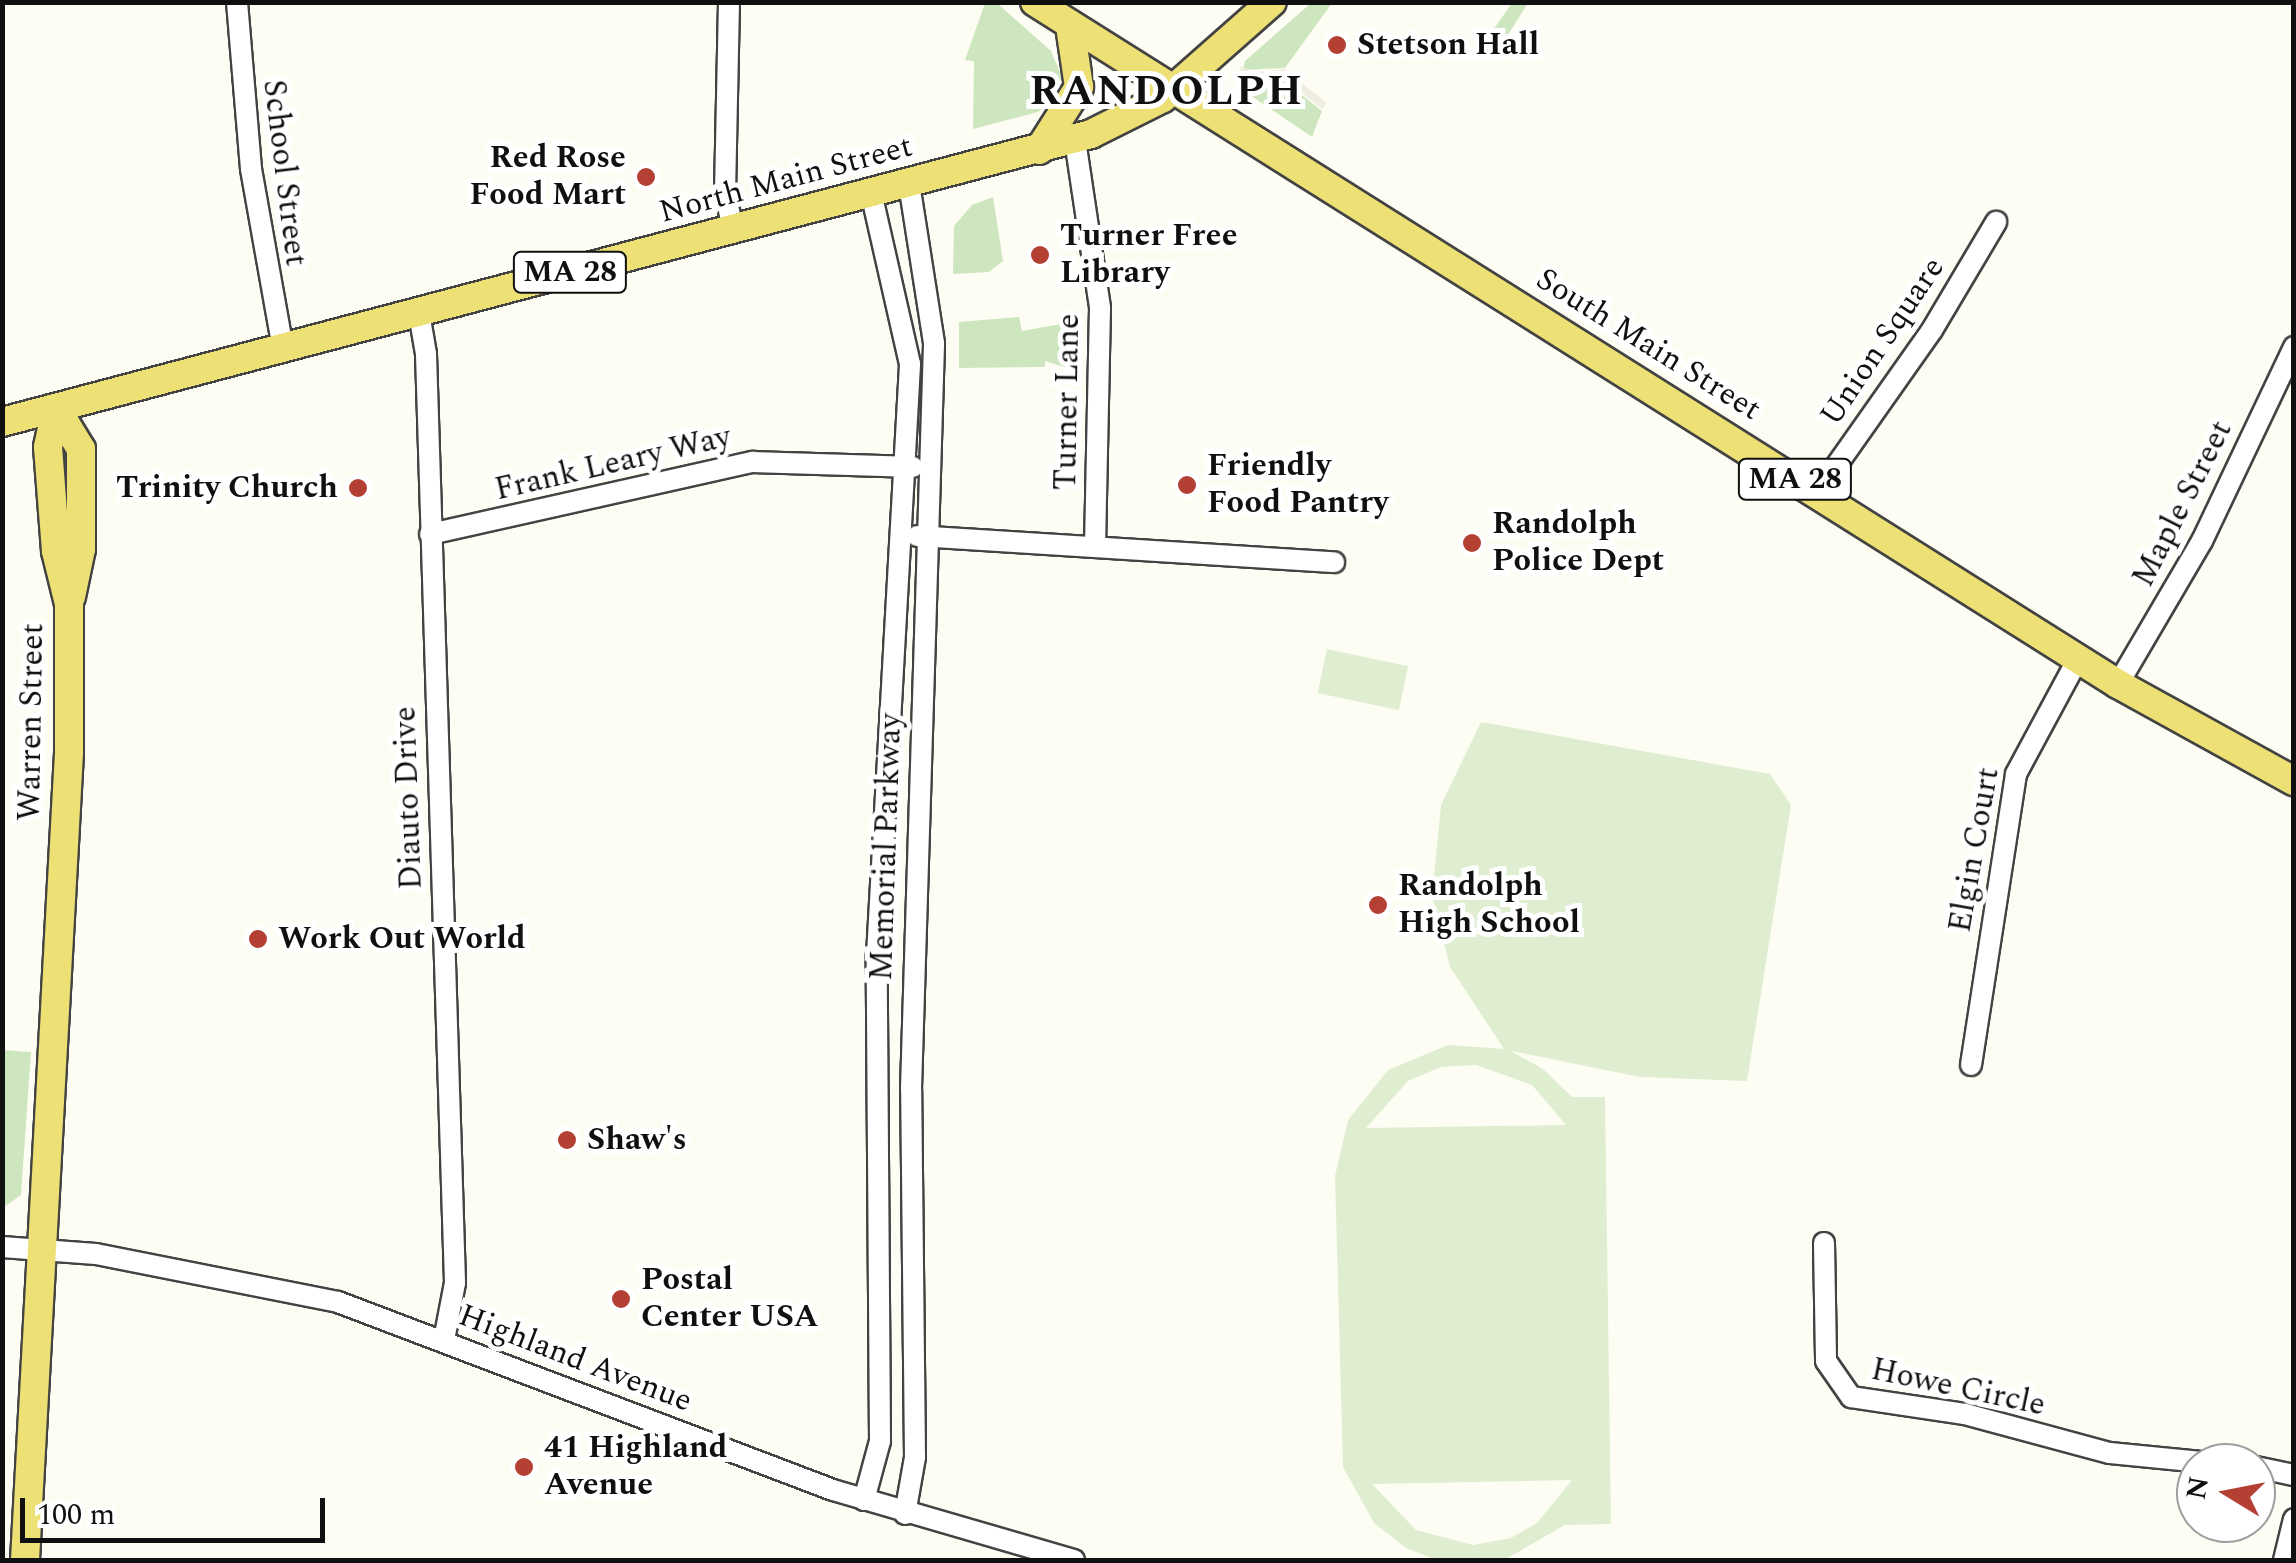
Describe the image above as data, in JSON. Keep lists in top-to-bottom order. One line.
{"streets":{"main road":["North Main Street","MA 28","South Main Street","Warren Street"],"street":["School Street","Union Square","Turner Lane","Frank Leary Way","Maple Street","Diauto Drive","Memorial Parkway","Elgin Court","Highland Avenue","Howe Circle"]},"crossings":[["School Street","North Main Street"],["North Main Street","South Main Street"],["North Main Street","Turner Lane"],["North Main Street","Warren Street"],["North Main Street","Diauto Drive"],["North Main Street","Memorial Parkway"],["Union Square","South Main Street"],["South Main Street","Maple Street"],["South Main Street","Elgin Court"],["Frank Leary Way","Diauto Drive"],["Frank Leary Way","Memorial Parkway"],["Warren Street","Highland Avenue"],["Diauto Drive","Highland Avenue"],["Memorial Parkway","Highland Avenue"]],"districts":["RANDOLPH"],"places":["Stetson Hall","Red Rose Food Mart","Turner Free Library","Friendly Food Pantry","Trinity Church","Randolph Police Dept","Randolph High School","Work Out World","Shaw's","Postal Center USA","41 Highland Avenue"],"scale_bar":"100 m","north":"left"}
